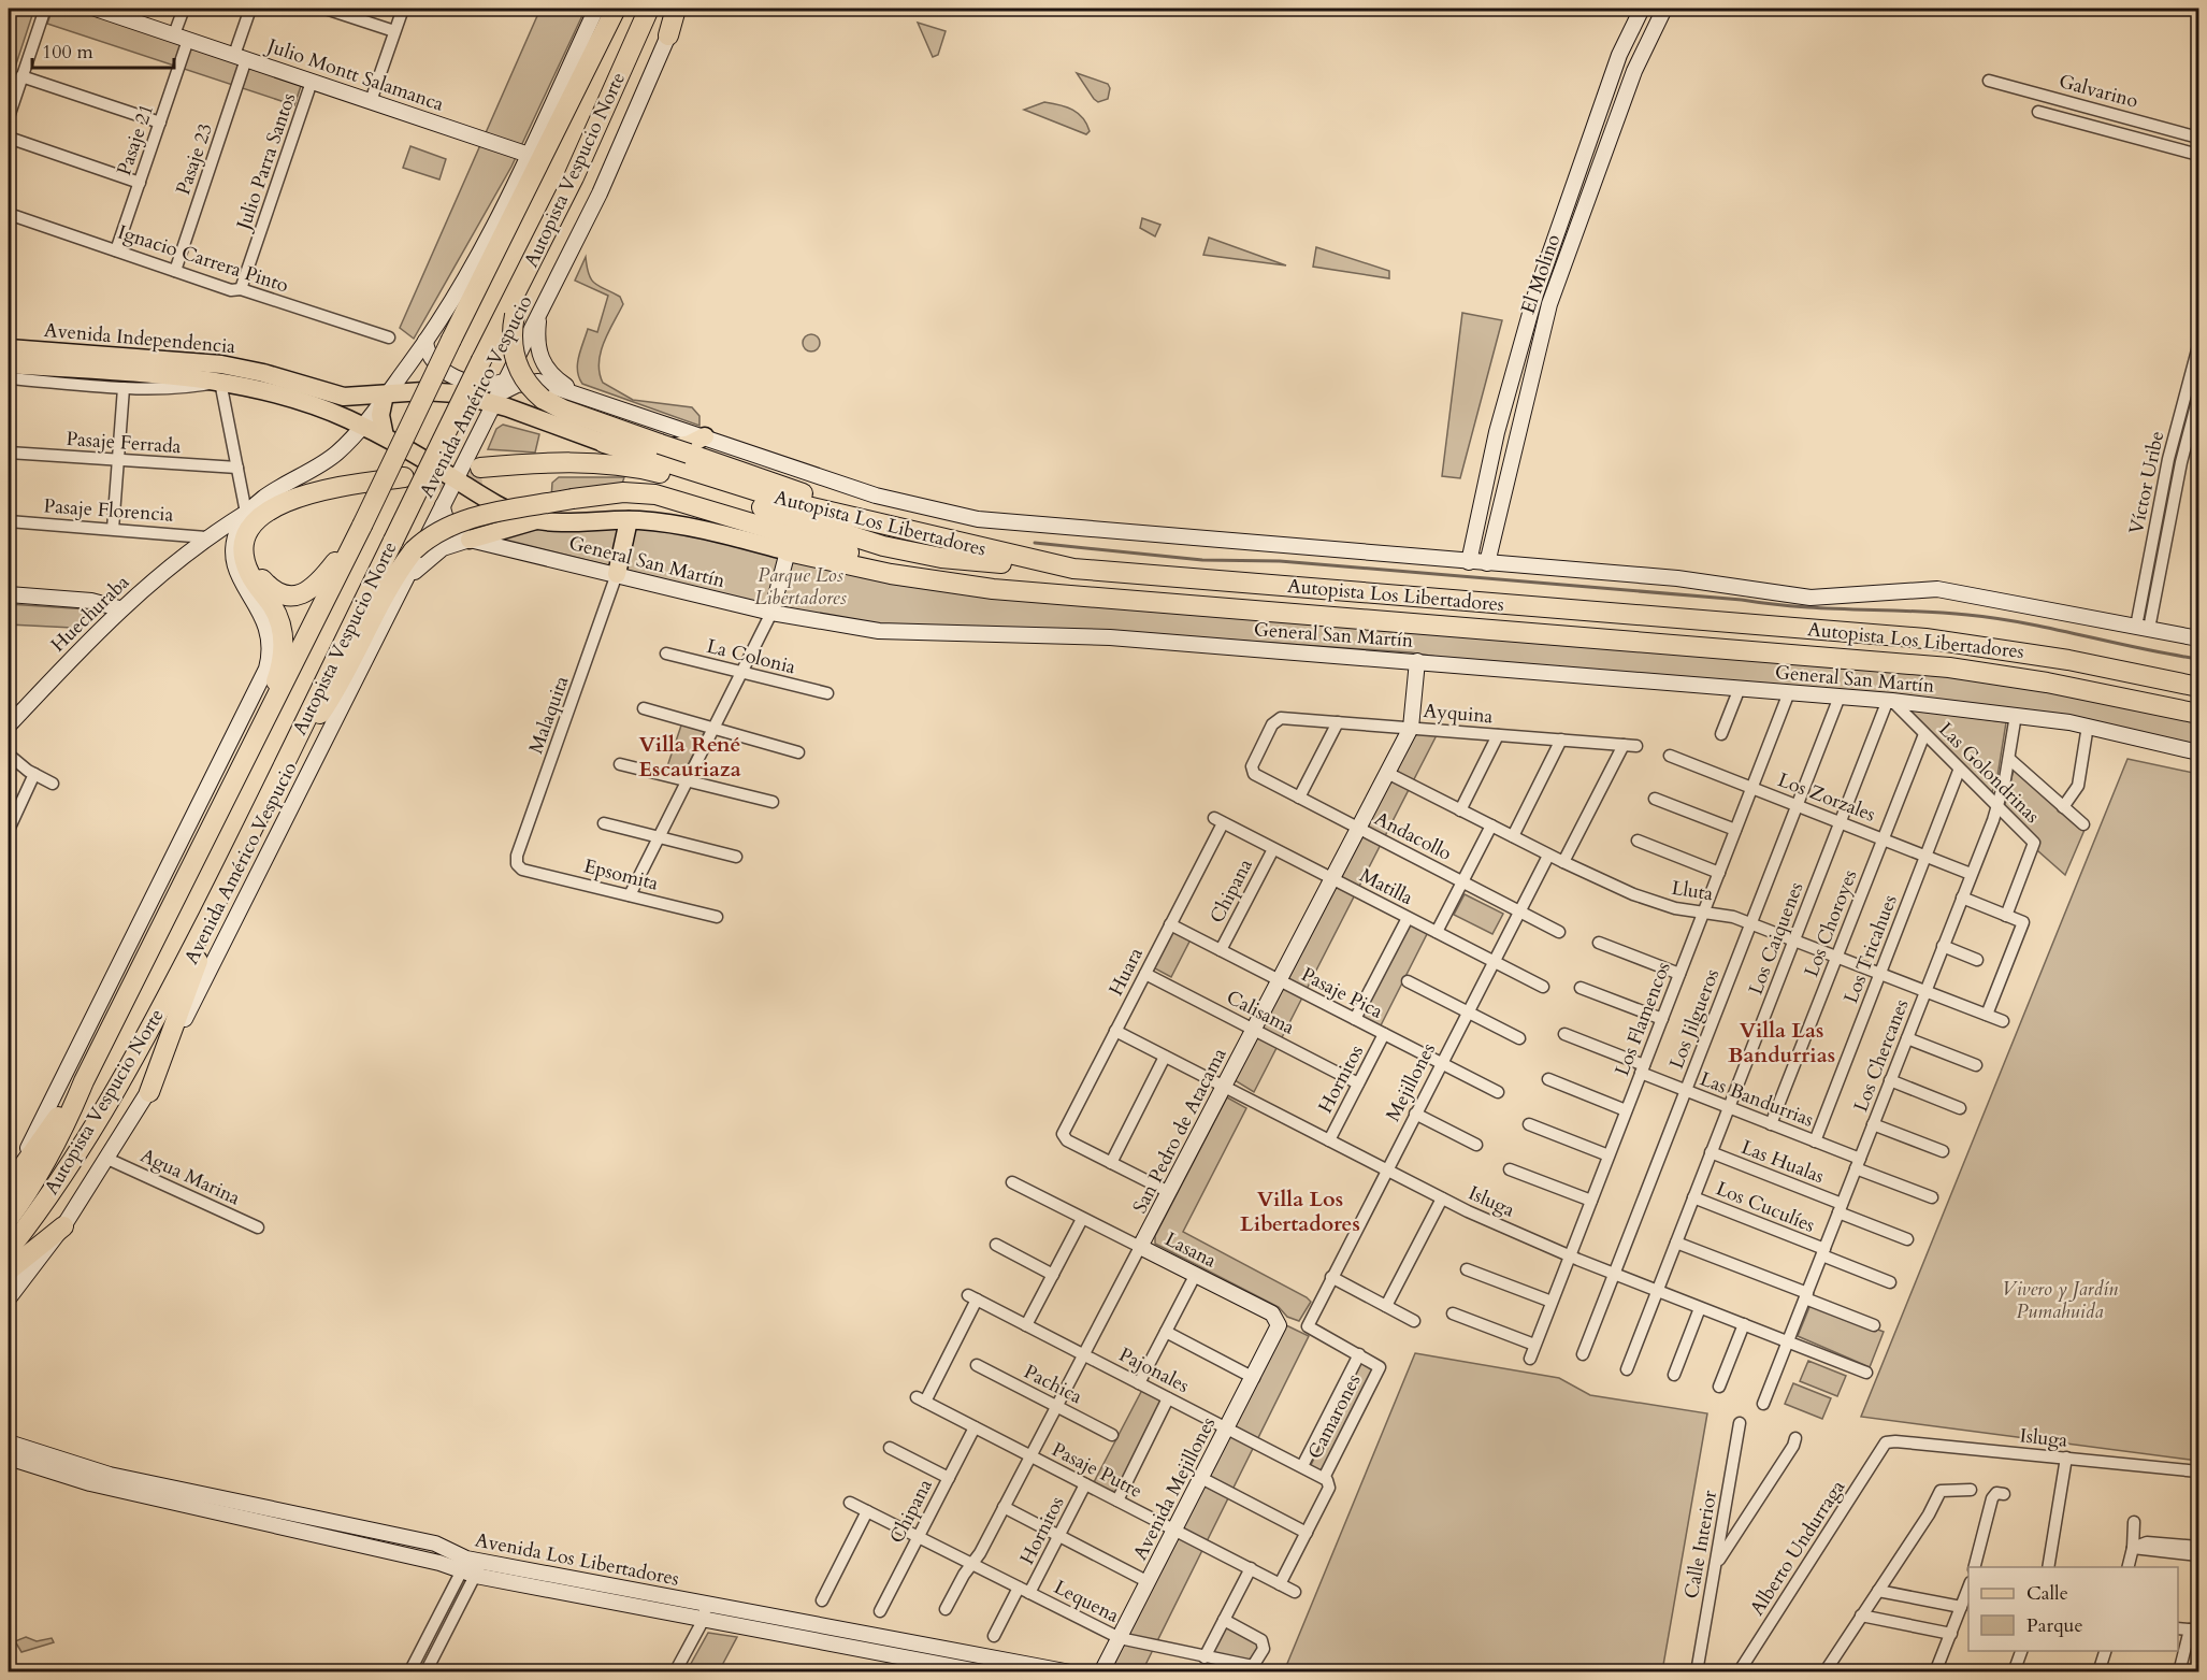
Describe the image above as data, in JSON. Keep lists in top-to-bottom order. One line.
{"streets":{"highway":["Autopista Vespucio Norte","Autopista Los Libertadores"],"main road":["Avenida Independencia"],"street":["Julio Montt Salamanca","Galvarino","Pasaje 21","Pasaje 23","Julio Parra Santos","Ignacio Carrera Pinto","El Molino","Avenida Américo Vespucio","Pasaje Ferrada","Víctor Uribe","Pasaje Florencia","General San Martín","Huechuraba","La Colonia","Ayquina","Malaquita","Las Golondrinas","Los Zorzales","Andacollo","Epsomita","Matilla","Chipana","Lluta","Los Choroyes","Los Caiquenes","Los Tricahues","Huara","Pasaje Pica","Calisama","Los Flamencos","Los Jilgueros","Los Chercanes","Hornitos","Mejillones","Las Bandurrias","San Pedro de Atacama","Las Hualas","Agua Marina","Isluga","Los Cuculíes","Lasana","Pajonales","Pachica","Camarones","Pasaje Putre","Avenida Mejillones","Calle Interior","Alberto Undurraga","Avenida Los Libertadores","Lequena"]},"crossings":[["Julio Montt Salamanca","Pasaje 21"],["Julio Montt Salamanca","Pasaje 23"],["Julio Montt Salamanca","Julio Parra Santos"],["Pasaje 21","Ignacio Carrera Pinto"],["Pasaje 23","Ignacio Carrera Pinto"],["Julio Parra Santos","Ignacio Carrera Pinto"],["Avenida Independencia","Avenida Américo Vespucio"],["Avenida Independencia","Autopista Los Libertadores"],["Avenida Américo Vespucio","General San Martín"],["Avenida Américo Vespucio","Agua Marina"],["Pasaje Florencia","Huechuraba"],["General San Martín","Malaquita"],["General San Martín","Las Golondrinas"],["General San Martín","Los Caiquenes"],["General San Martín","Los Flamencos"],["General San Martín","Los Jilgueros"],["General San Martín","Los Chercanes"],["General San Martín","San Pedro de Atacama"],["Ayquina","Andacollo"],["Ayquina","San Pedro de Atacama"],["Malaquita","Epsomita"],["Las Golondrinas","Los Choroyes"],["Las Golondrinas","Los Caiquenes"],["Las Golondrinas","Los Tricahues"],["Las Golondrinas","Los Chercanes"],["Los Zorzales","Los Choroyes"],["Los Zorzales","Los Caiquenes"],["Los Zorzales","Los Tricahues"],["Los Zorzales","Los Flamencos"],["Los Zorzales","Los Jilgueros"],["Los Zorzales","Los Chercanes"],["Andacollo","Mejillones"],["Andacollo","San Pedro de Atacama"],["Matilla","Chipana"],["Matilla","Huara"],["Matilla","Hornitos"],["Matilla","Mejillones"],["Matilla","San Pedro de Atacama"],["Chipana","Pasaje Pica"],["Chipana","Pasaje Putre"],["Chipana","Lequena"],["Lluta","Los Choroyes"],["Lluta","Los Caiquenes"],["Lluta","Los Tricahues"],["Lluta","Los Flamencos"],["Lluta","Los Jilgueros"],["Lluta","Los Chercanes"],["Lluta","Mejillones"],["Lluta","San Pedro de Atacama"],["Los Choroyes","Las Bandurrias"],["Los Caiquenes","Las Bandurrias"],["Los Caiquenes","Las Hualas"],["Los Caiquenes","Isluga"],["Los Caiquenes","Los Cuculíes"],["Los Tricahues","Las Bandurrias"],["Huara","Pasaje Pica"],["Huara","Calisama"],["Huara","Isluga"],["Pasaje Pica","Hornitos"],["Pasaje Pica","Mejillones"],["Pasaje Pica","San Pedro de Atacama"],["Calisama","Hornitos"],["Calisama","San Pedro de Atacama"],["Los Flamencos","Las Bandurrias"],["Los Flamencos","Isluga"],["Los Jilgueros","Las Bandurrias"],["Los Jilgueros","Isluga"],["Los Chercanes","Las Bandurrias"],["Los Chercanes","Las Hualas"],["Los Chercanes","Isluga"],["Los Chercanes","Los Cuculíes"],["Hornitos","Isluga"],["Hornitos","Pasaje Putre"],["Hornitos","Lequena"],["Mejillones","Isluga"],["Mejillones","Camarones"],["San Pedro de Atacama","Isluga"],["San Pedro de Atacama","Lasana"],["San Pedro de Atacama","Pajonales"],["San Pedro de Atacama","Pachica"],["San Pedro de Atacama","Pasaje Putre"],["San Pedro de Atacama","Lequena"],["Isluga","Alberto Undurraga"],["Lasana","Avenida Mejillones"],["Pajonales","Camarones"],["Pajonales","Pasaje Putre"],["Pajonales","Avenida Mejillones"],["Camarones","Pasaje Putre"],["Pasaje Putre","Avenida Mejillones"],["Avenida Mejillones","Lequena"]],"districts":["Villa René Escauriaza","Villa Las Bandurrias","Villa Los Libertadores"],"parks":["Parque Los Libertadores","Vivero y Jardín Pumahuida"],"legend":["Calle","Parque"],"scale_bar":"100 m"}
